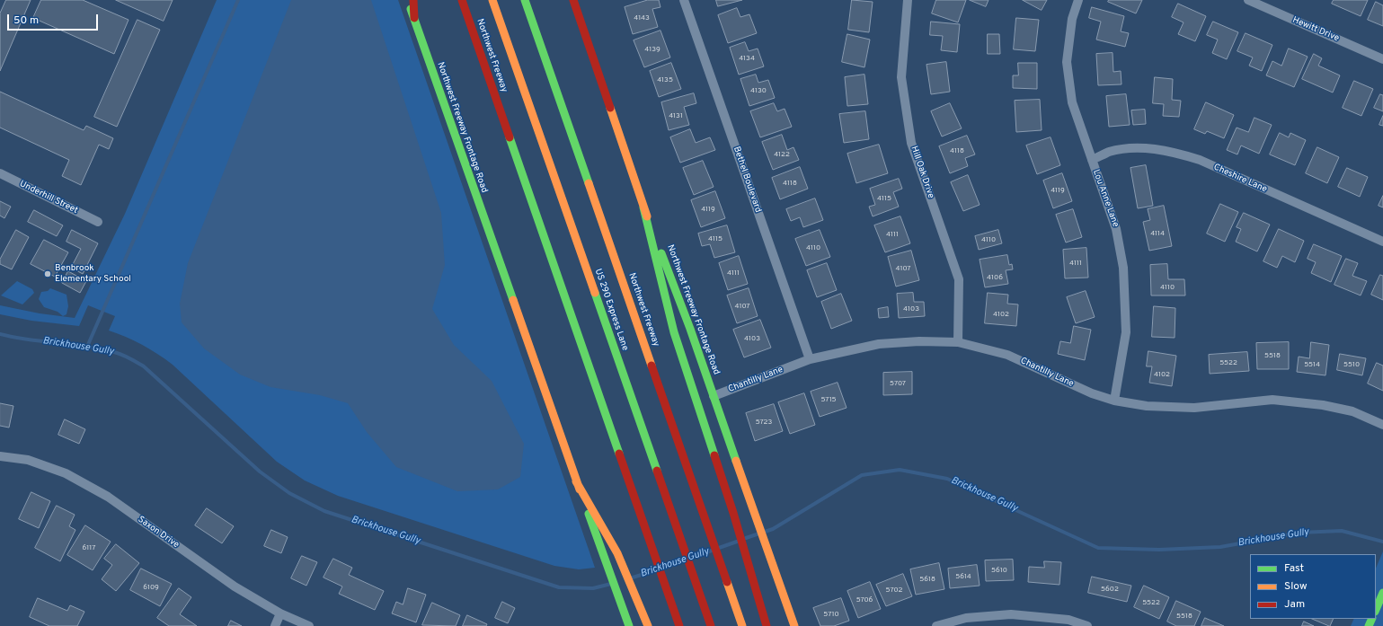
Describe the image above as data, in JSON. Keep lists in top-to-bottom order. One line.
{"streets":{"main road":["Northwest Freeway","Northwest Freeway Frontage Road","US 290 Express Lane"],"street":["Hewitt Drive","Hill Oak Drive","Cheshire Lane","Bethel Boulevard","Underhill Street","Lou Anne Lane","Chantilly Lane","Saxon Drive"]},"crossings":[["Northwest Freeway Frontage Road","Chantilly Lane"],["Hill Oak Drive","Chantilly Lane"],["Cheshire Lane","Lou Anne Lane"],["Bethel Boulevard","Chantilly Lane"],["Lou Anne Lane","Chantilly Lane"]],"water":["Brickhouse Gully"],"places":["Benbrook Elementary School"],"house_numbers":["4143","4139","4134","4135","4130","4131","4118","4122","4118","4119","4115","4119","4114","4111","4115","4110","4110","4111","4107","4111","4106","4110","4107","4103","4102","4103","5518","5522","5514","5510","4102","5707","5715","5723","6117","5610","5614","5618","6109","5602","5702","5706","5522","5710","5518"],"legend":["Fast","Slow","Jam"],"scale_bar":"50 m"}
